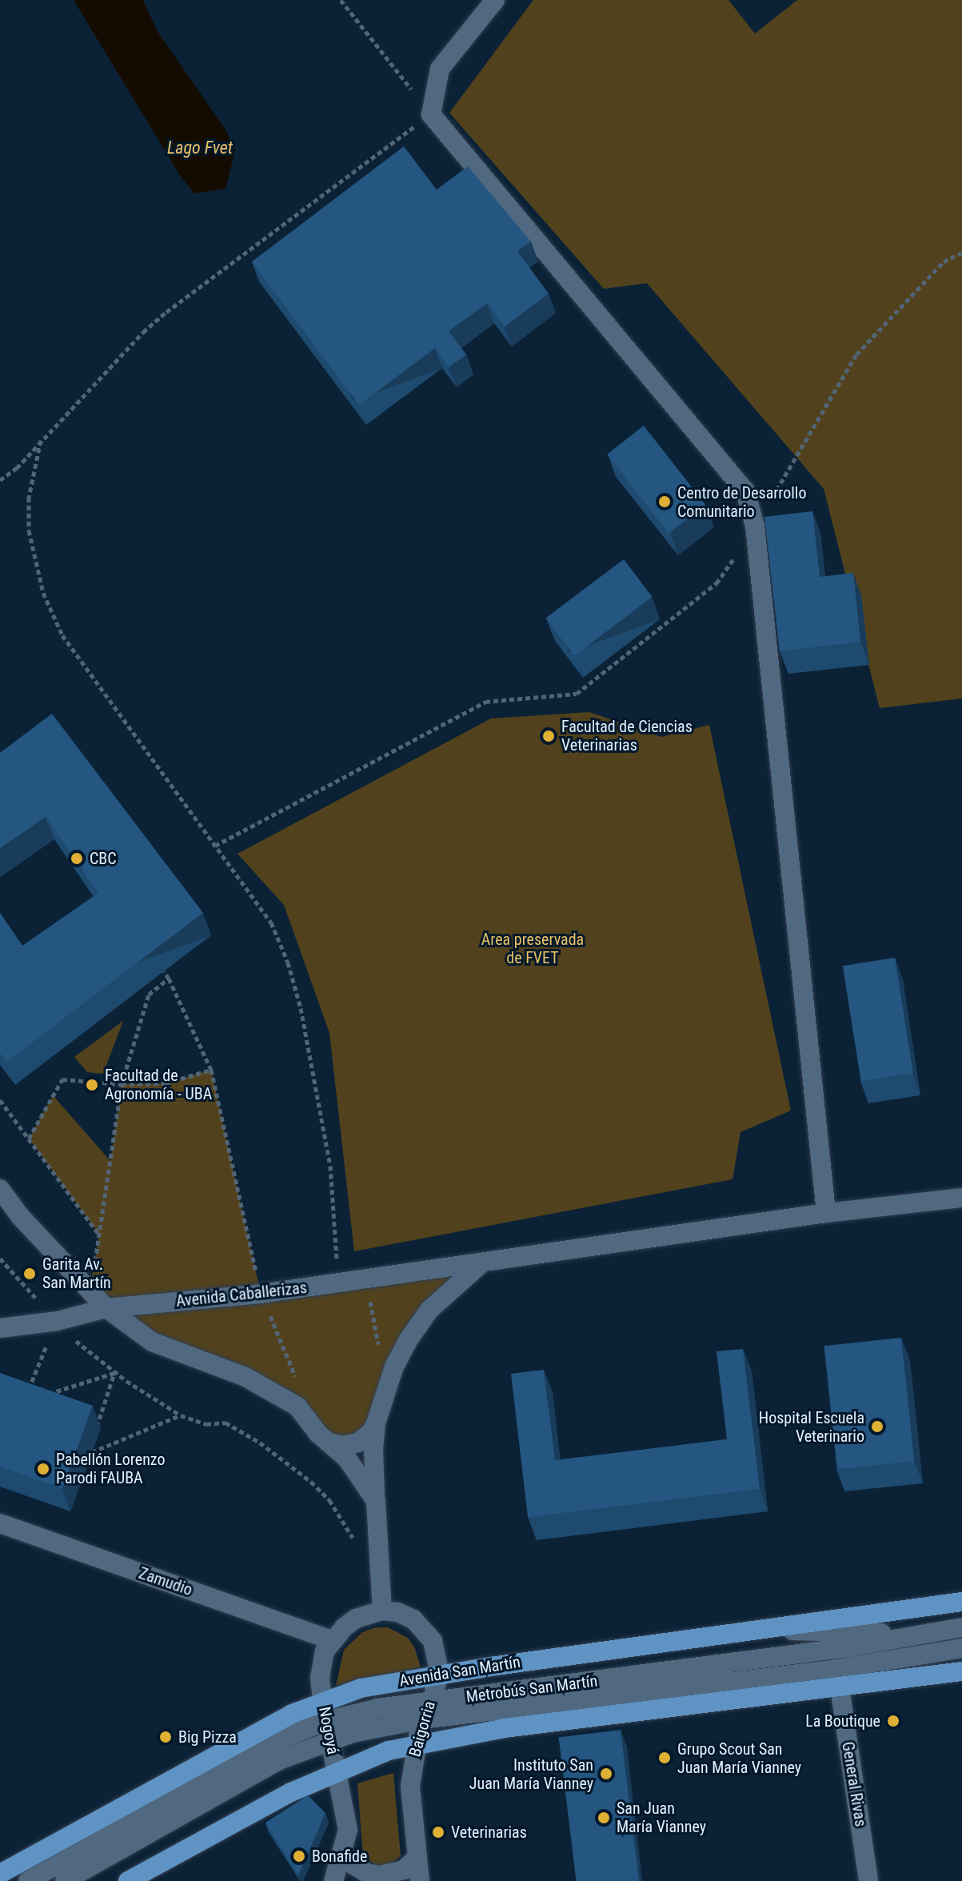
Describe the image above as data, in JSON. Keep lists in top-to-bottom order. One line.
{"streets":{"main road":["Avenida San Martín"],"street":["Avenida Caballerizas","Zamudio","Metrobús San Martín","Baigorria","Nogoyá","General Rivas"]},"crossings":[["Zamudio","Nogoyá"],["Avenida San Martín","Metrobús San Martín"],["Avenida San Martín","Baigorria"],["Avenida San Martín","Nogoyá"],["Metrobús San Martín","Baigorria"],["Metrobús San Martín","Nogoyá"]],"water":["Lago Fvet"],"parks":["Area preservada de FVET"],"places":["Centro de Desarrollo Comunitario","Facultad de Ciencias Veterinarias","CBC","Facultad de Agronomía - UBA","Garita Av. San Martín","Hospital Escuela Veterinario","Pabellón Lorenzo Parodi FAUBA","La Boutique","Big Pizza","Grupo Scout San Juan María Vianney","Instituto San Juan María Vianney","San Juan María Vianney","Veterinarias","Bonafide"]}
